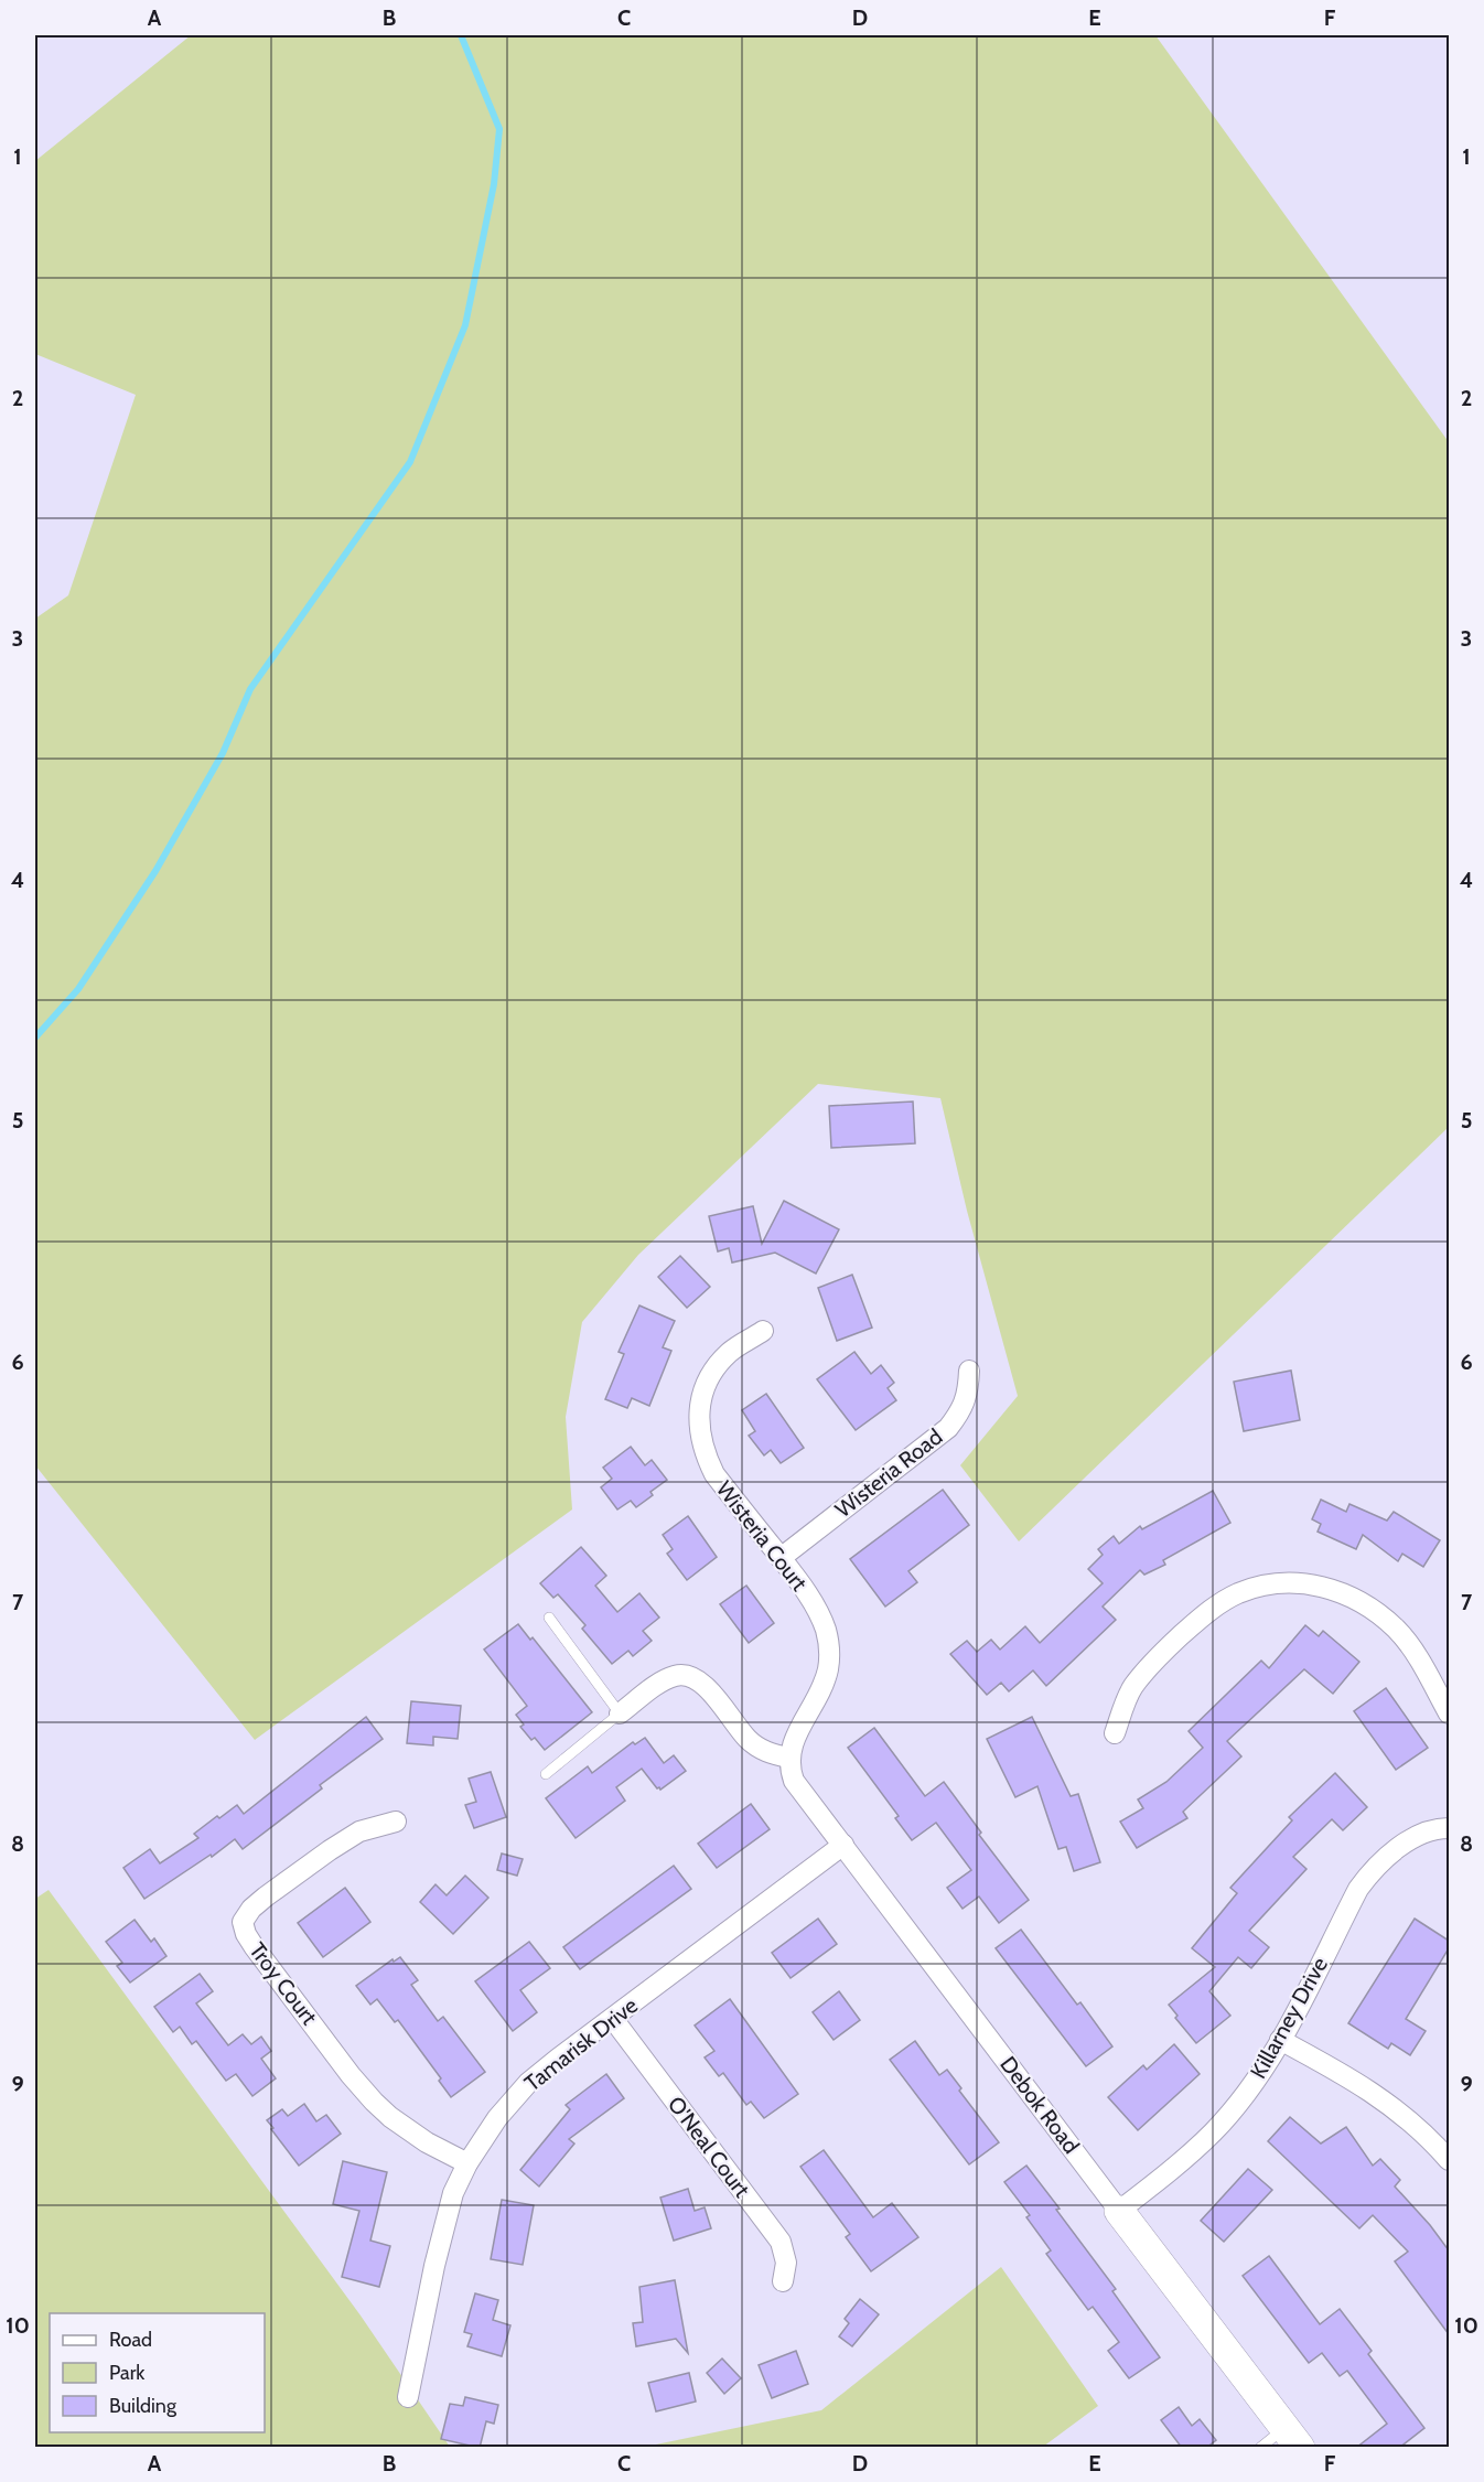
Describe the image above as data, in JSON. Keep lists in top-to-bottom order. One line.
{"streets":{"street":["Wisteria Road","Wisteria Court","Troy Court","Killarney Drive","Tamarisk Drive","Debok Road","O'Neal Court"]},"crossings":[["Wisteria Road","Wisteria Court"],["Wisteria Court","Debok Road"],["Troy Court","Tamarisk Drive"],["Killarney Drive","Debok Road"],["Tamarisk Drive","Debok Road"],["Tamarisk Drive","O'Neal Court"]],"legend":["Road","Park","Building"],"grid":{"columns":["A","B","C","D","E","F"],"rows":["1","2","3","4","5","6","7","8","9","10"]}}
